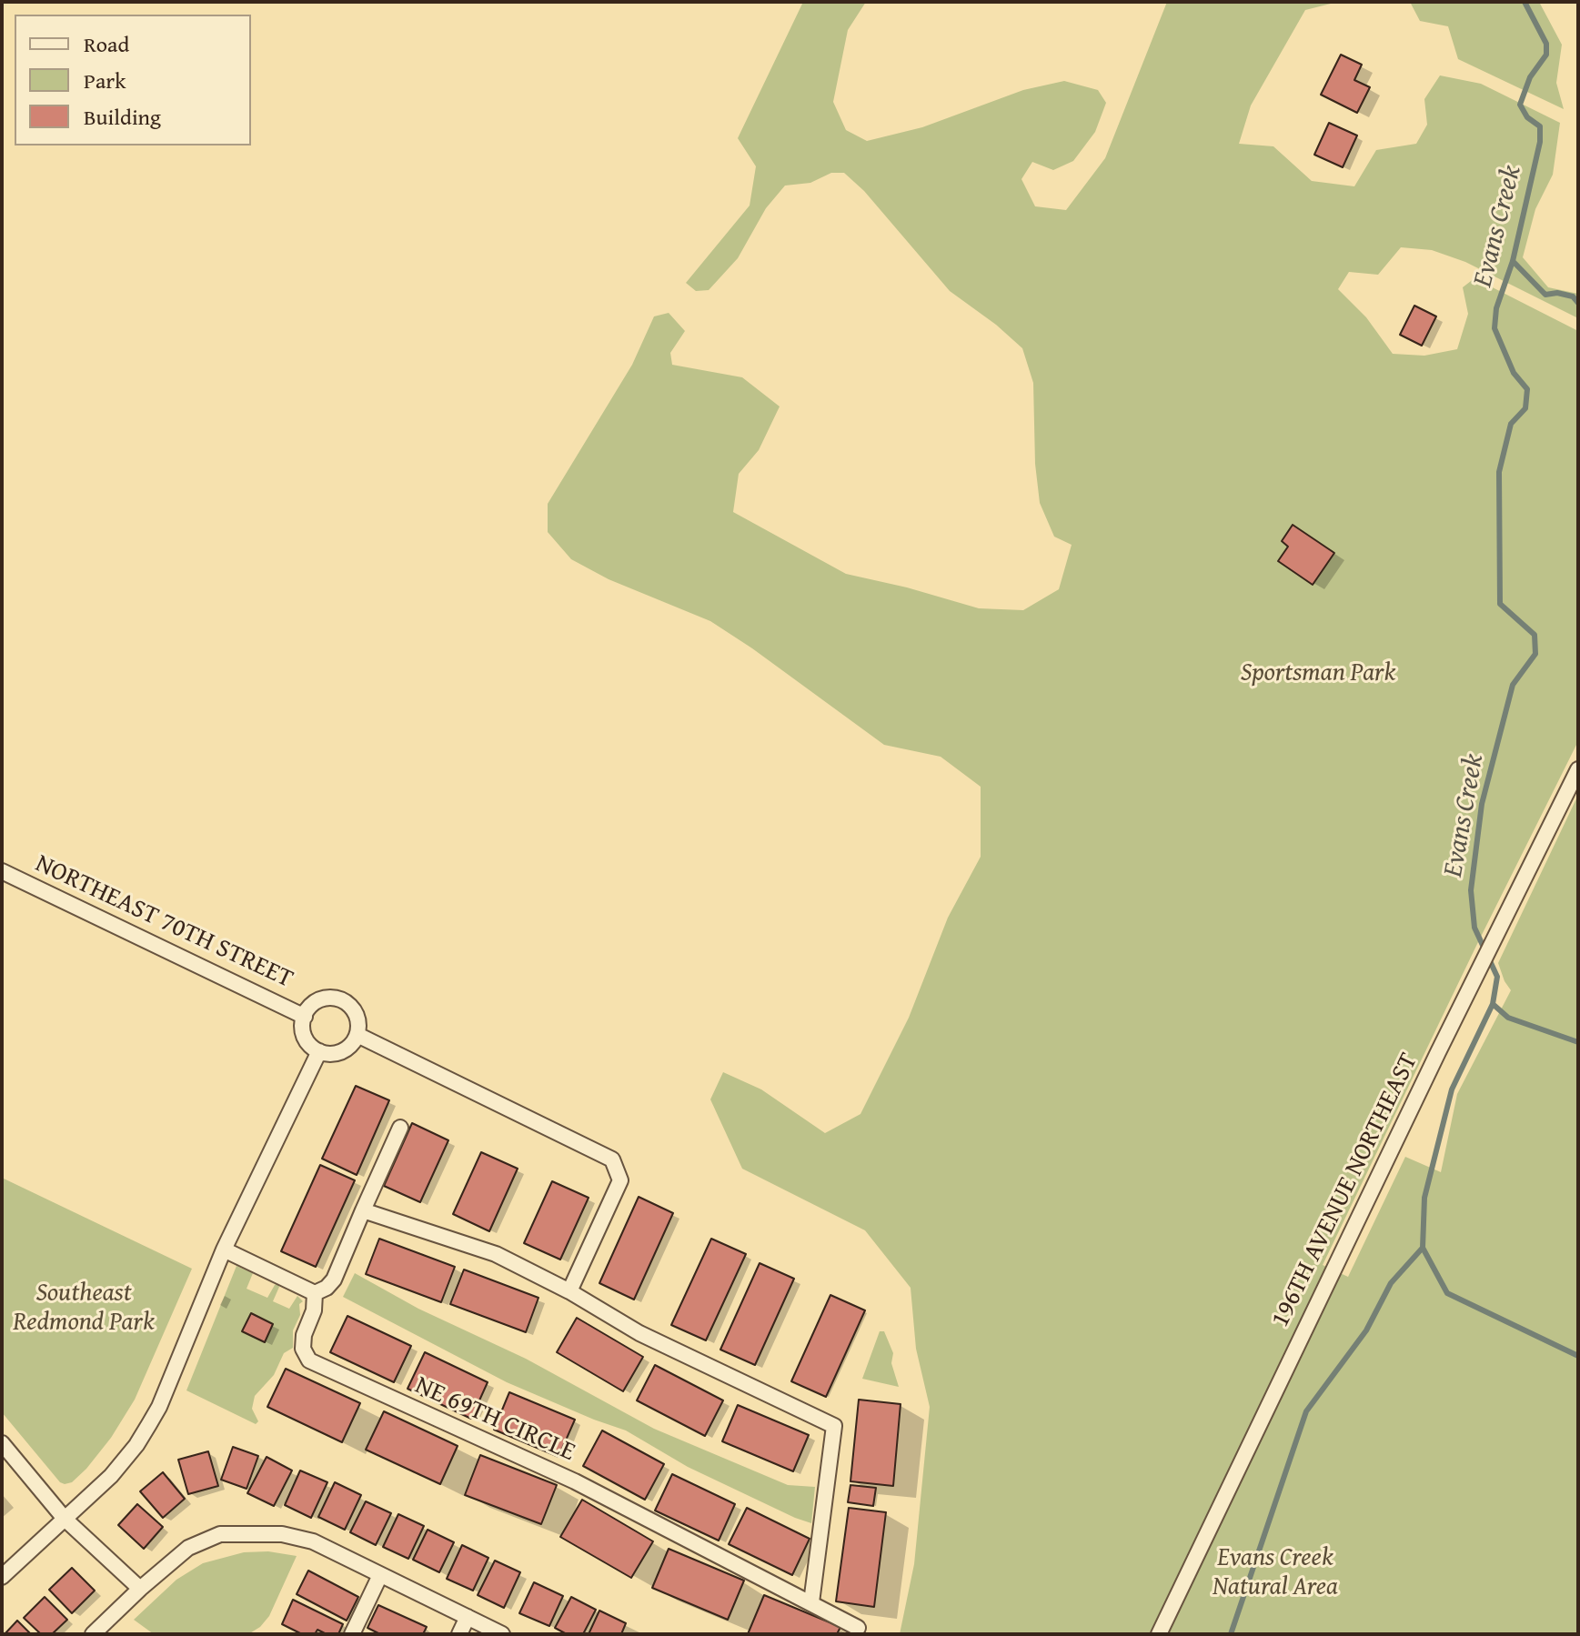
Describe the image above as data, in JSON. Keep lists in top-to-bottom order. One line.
{"streets":{"street":["NORTHEAST 70TH STREET","196TH AVENUE NORTHEAST","NE 69TH CIRCLE"]},"water":["Evans Creek"],"parks":["Sportsman Park","Southeast Redmond Park","Evans Creek Natural Area"],"legend":["Road","Park","Building"]}
